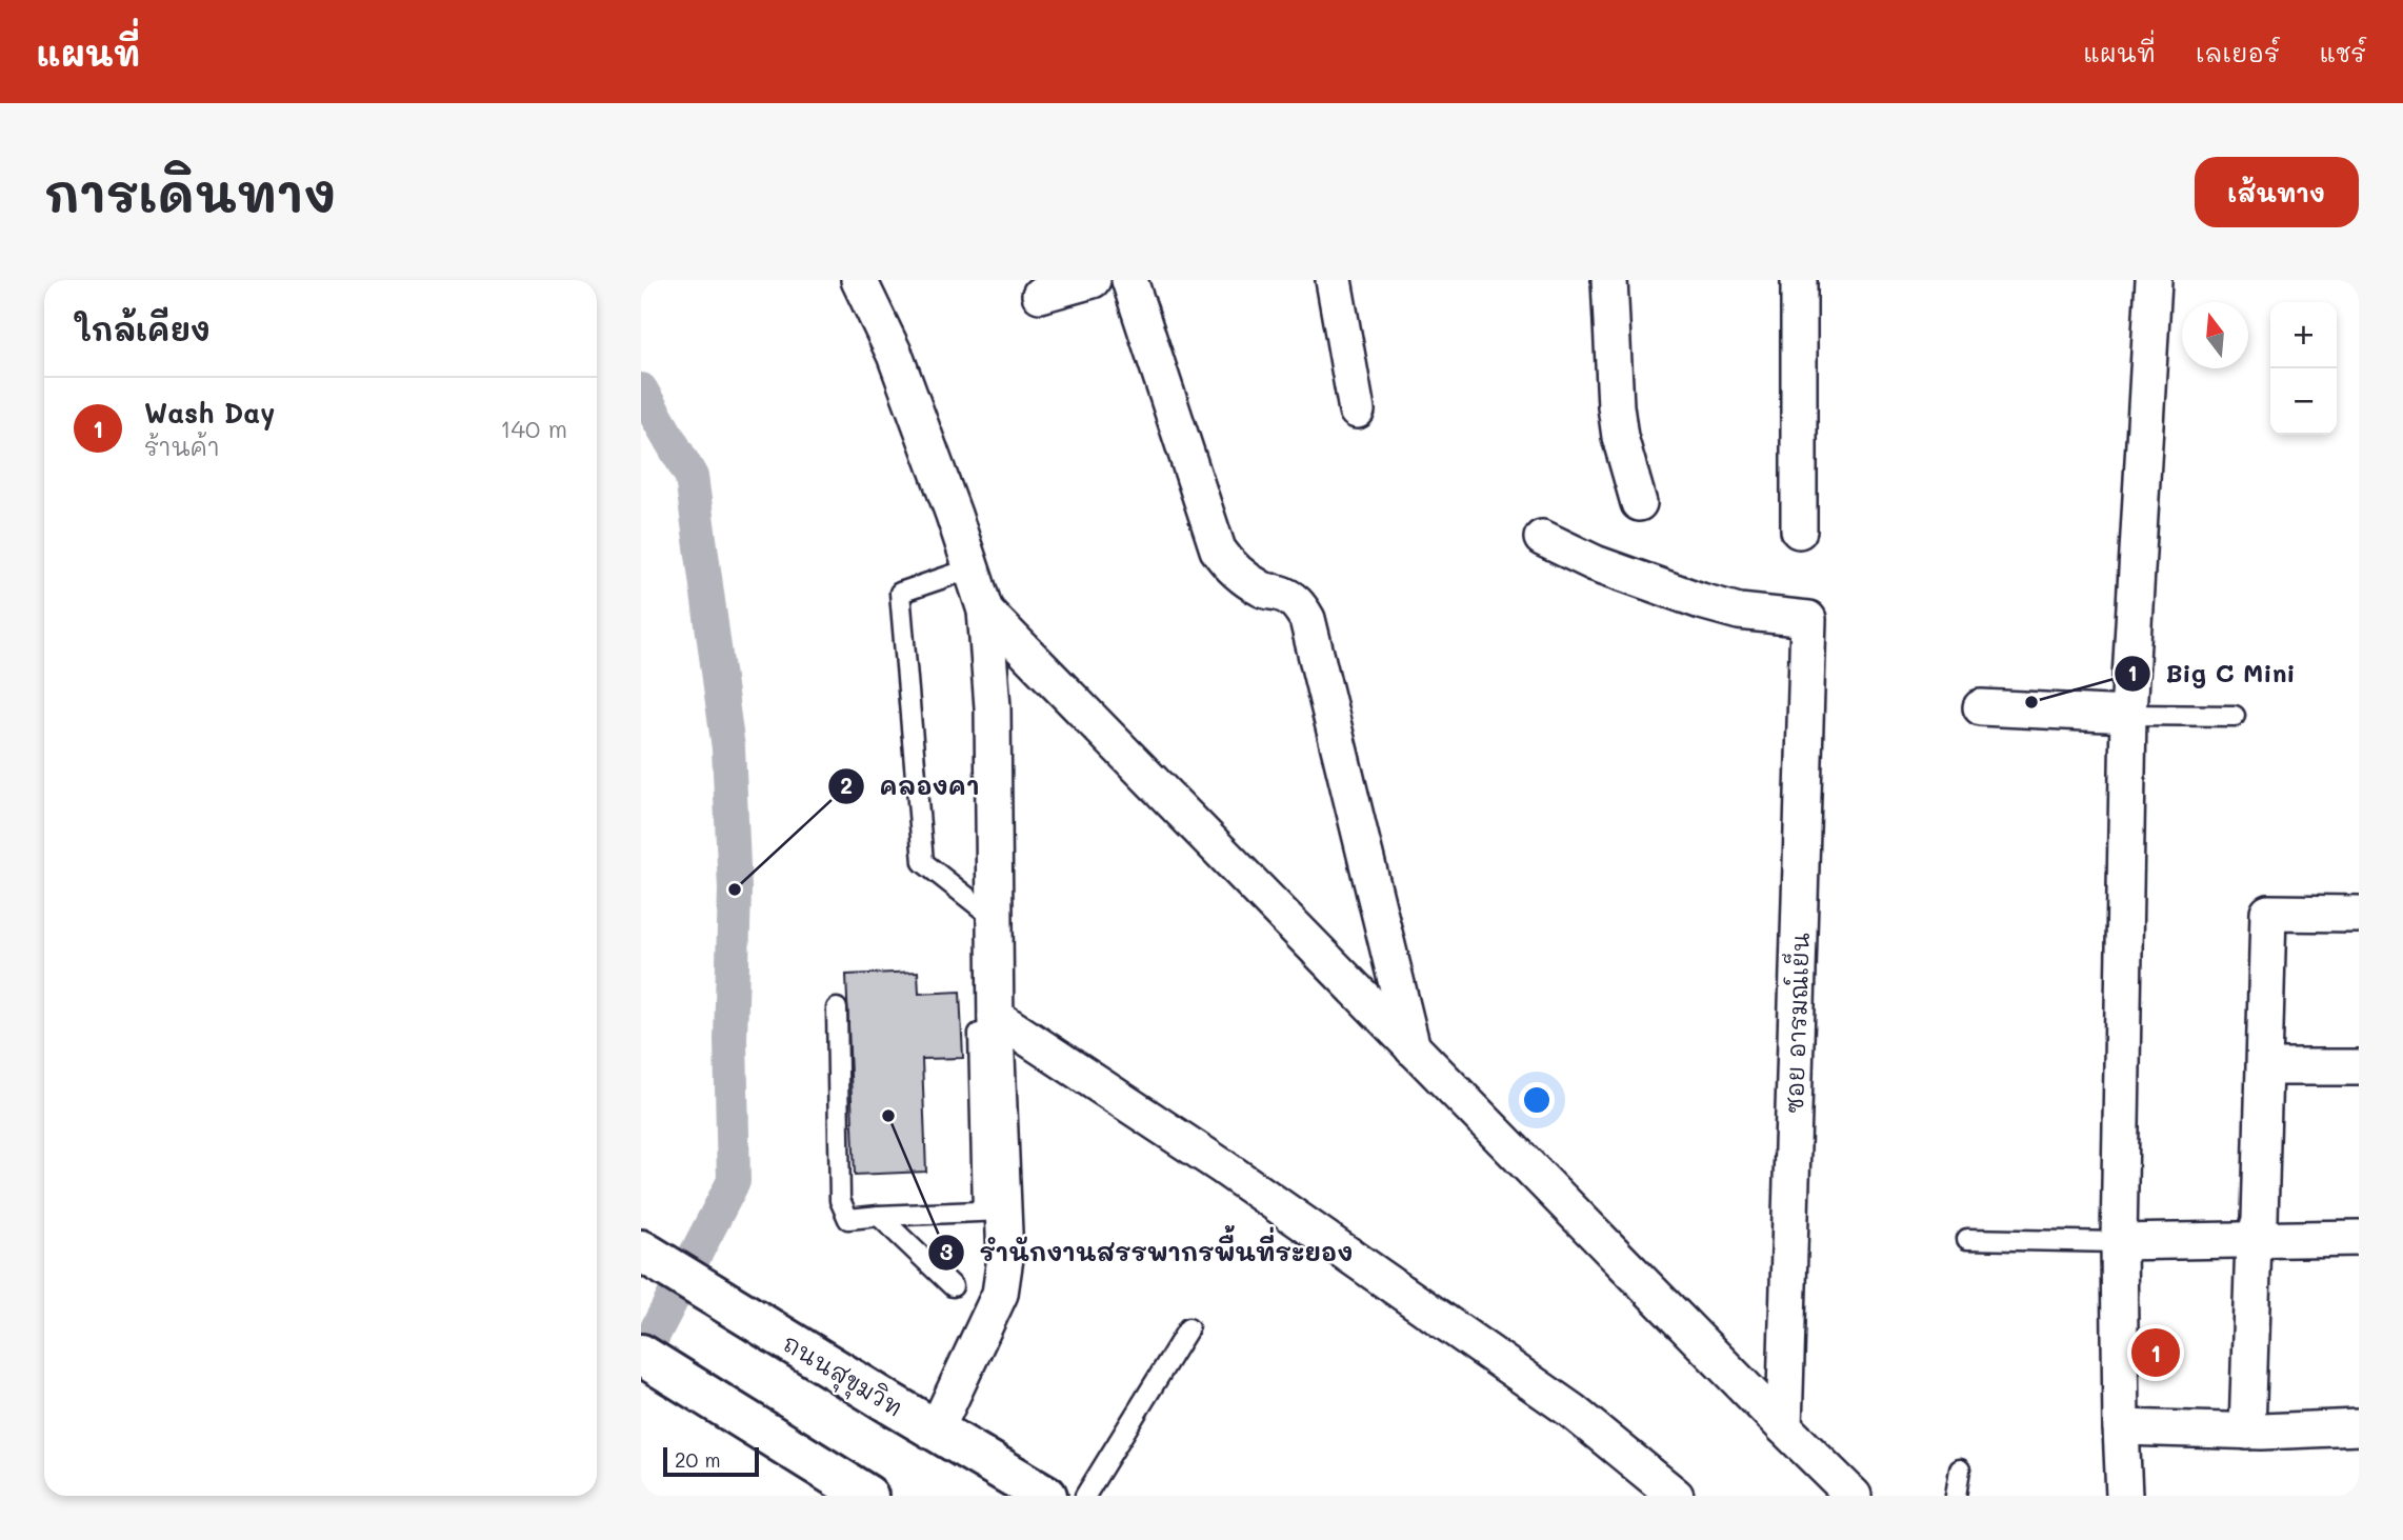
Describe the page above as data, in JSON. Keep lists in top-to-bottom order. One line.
{"streets":{"main road":["ถนนสุขุมวิท"],"street":["ซอย อารมณ์เย็น"]},"places":["Big C Mini","คลองคา","รำนักงานสรรพากรพื้นที่ระยอง"],"scale_bar":"20 m","north":"top","page":{"header":"แผนที่","nav":["แผนที่","เลเยอร์","แชร์"],"buttons":"เส้นทาง","title":"การเดินทาง","heading":"ใกล้เคียง","map_buttons":["+","−"],"list":[{"mark":"1","name":"Wash Day","note":"ร้านค้า","value":"140 m"}],"pins":"1","scale":"20 m"}}
